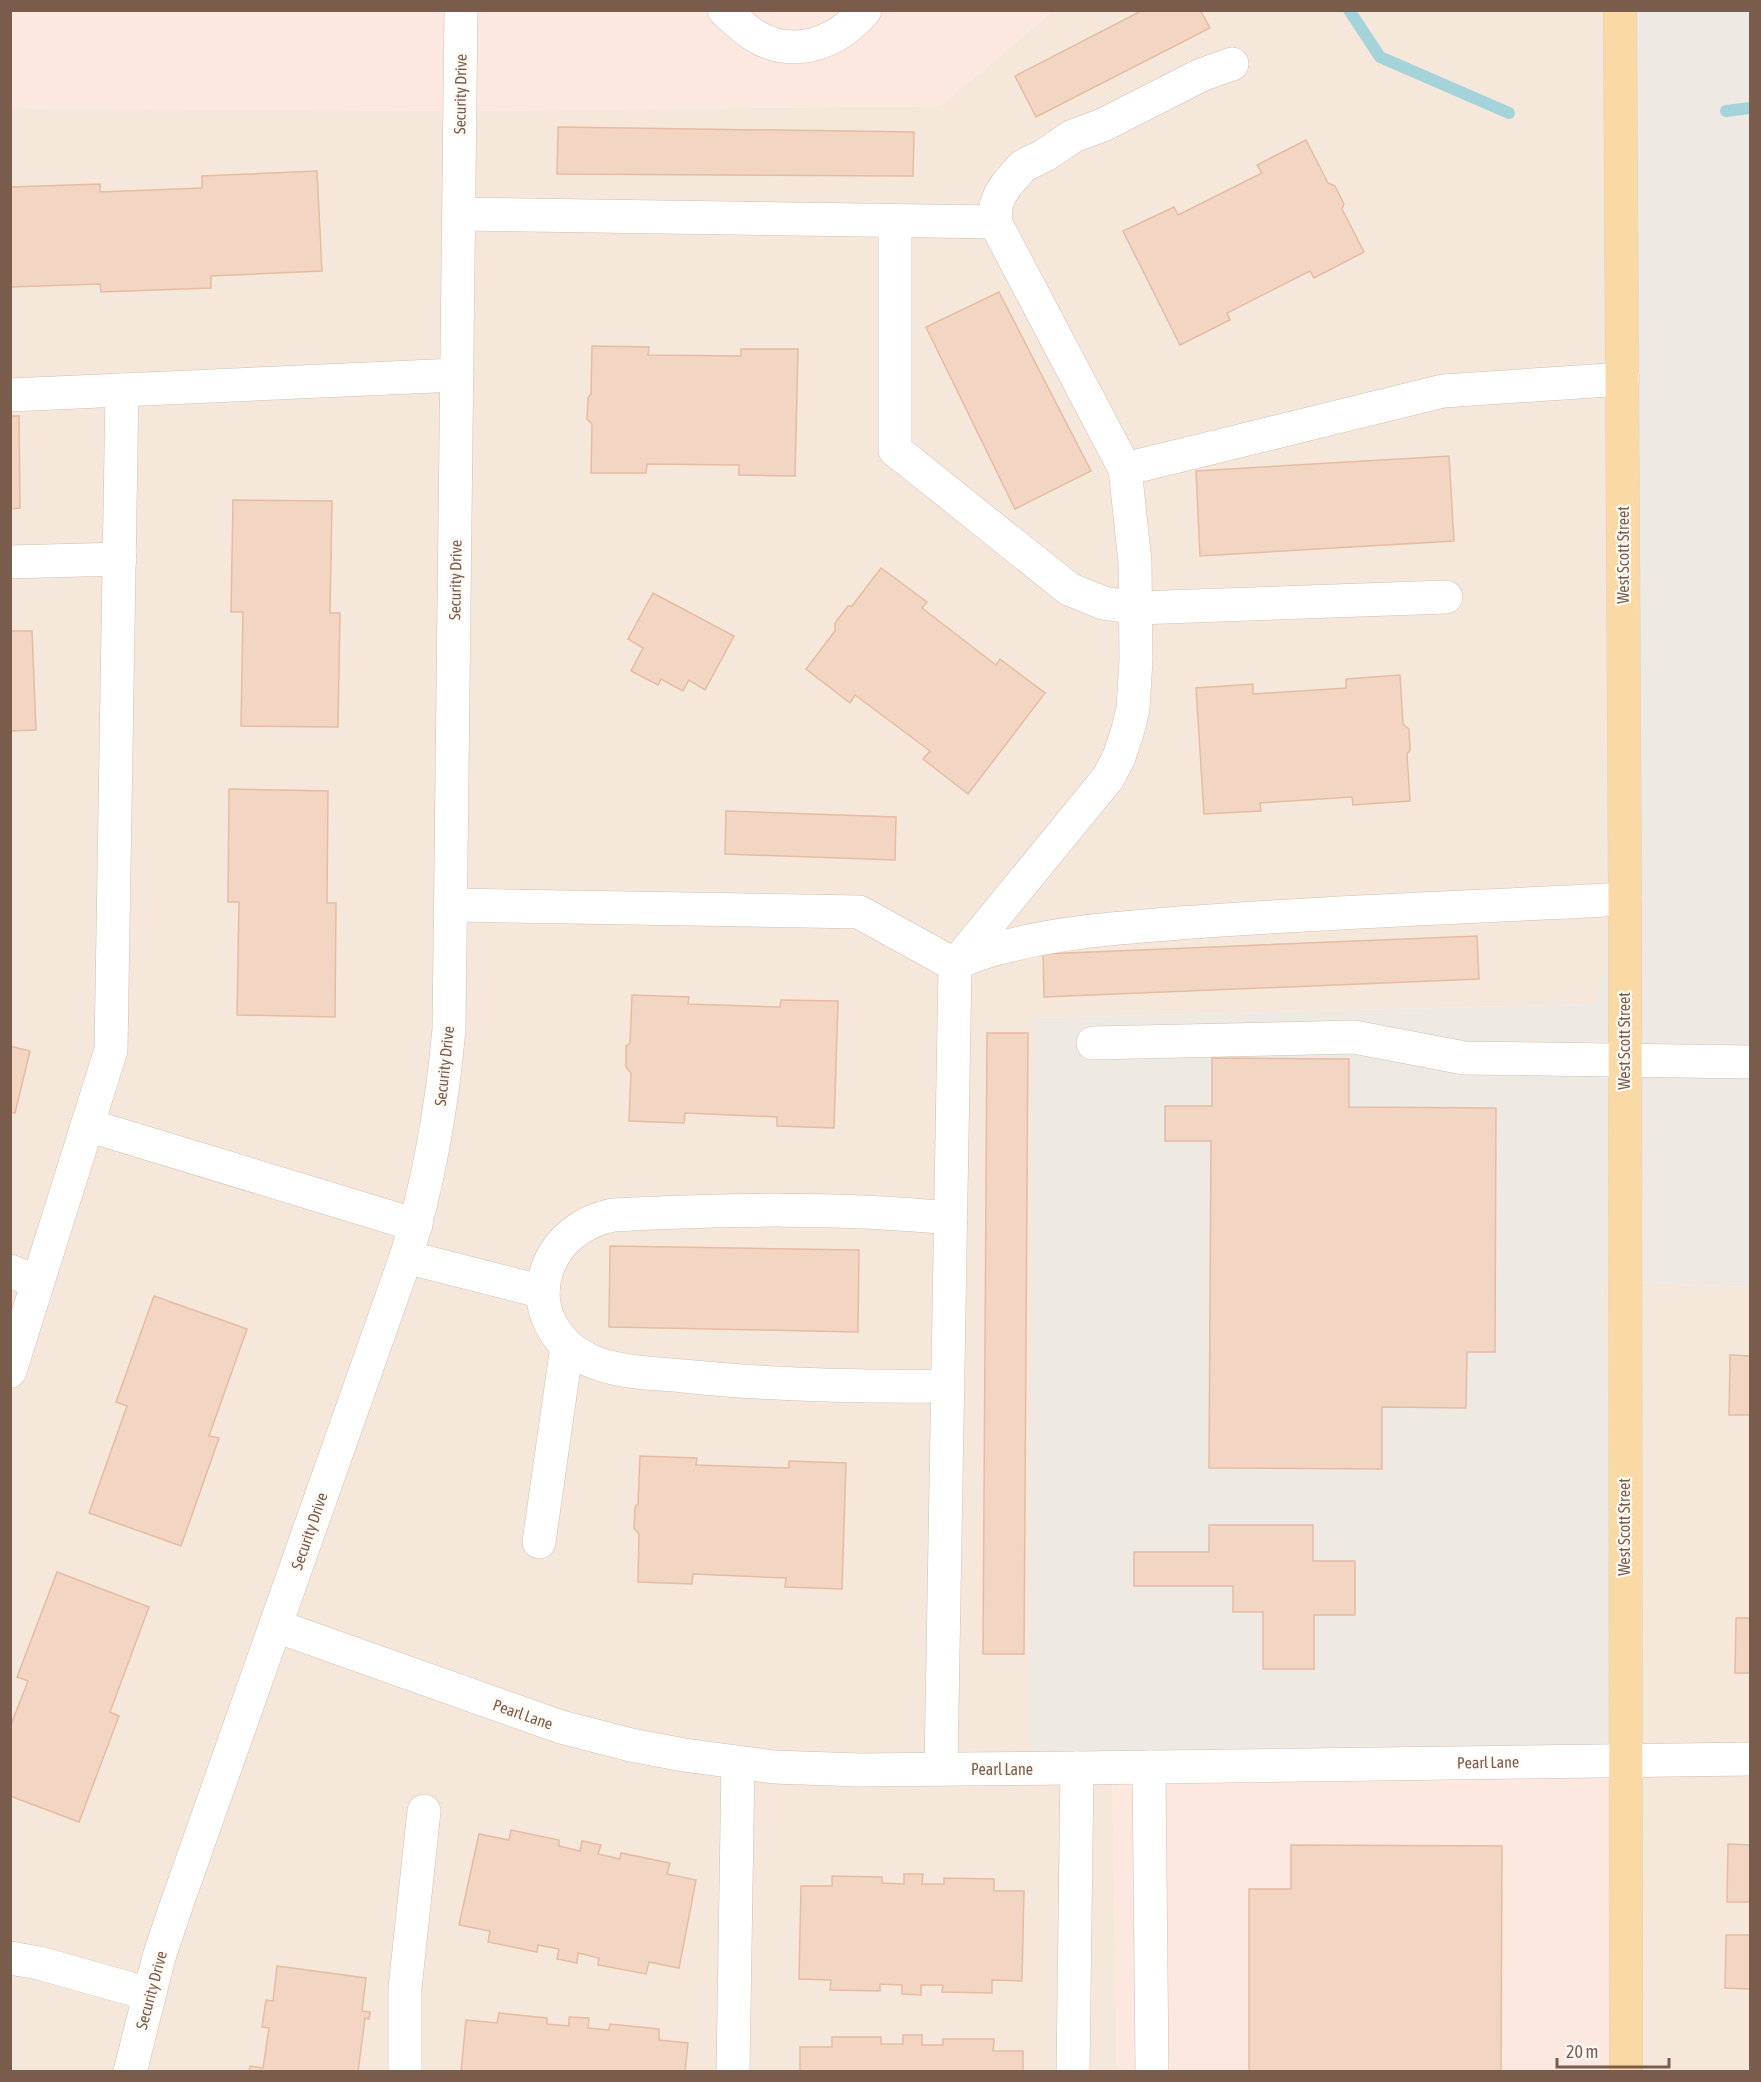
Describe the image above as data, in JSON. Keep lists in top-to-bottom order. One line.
{"streets":{"main road":["West Scott Street"],"street":["Security Drive","Pearl Lane"]},"crossings":[["Security Drive","Pearl Lane"],["West Scott Street","Pearl Lane"]],"scale_bar":"20 m"}
